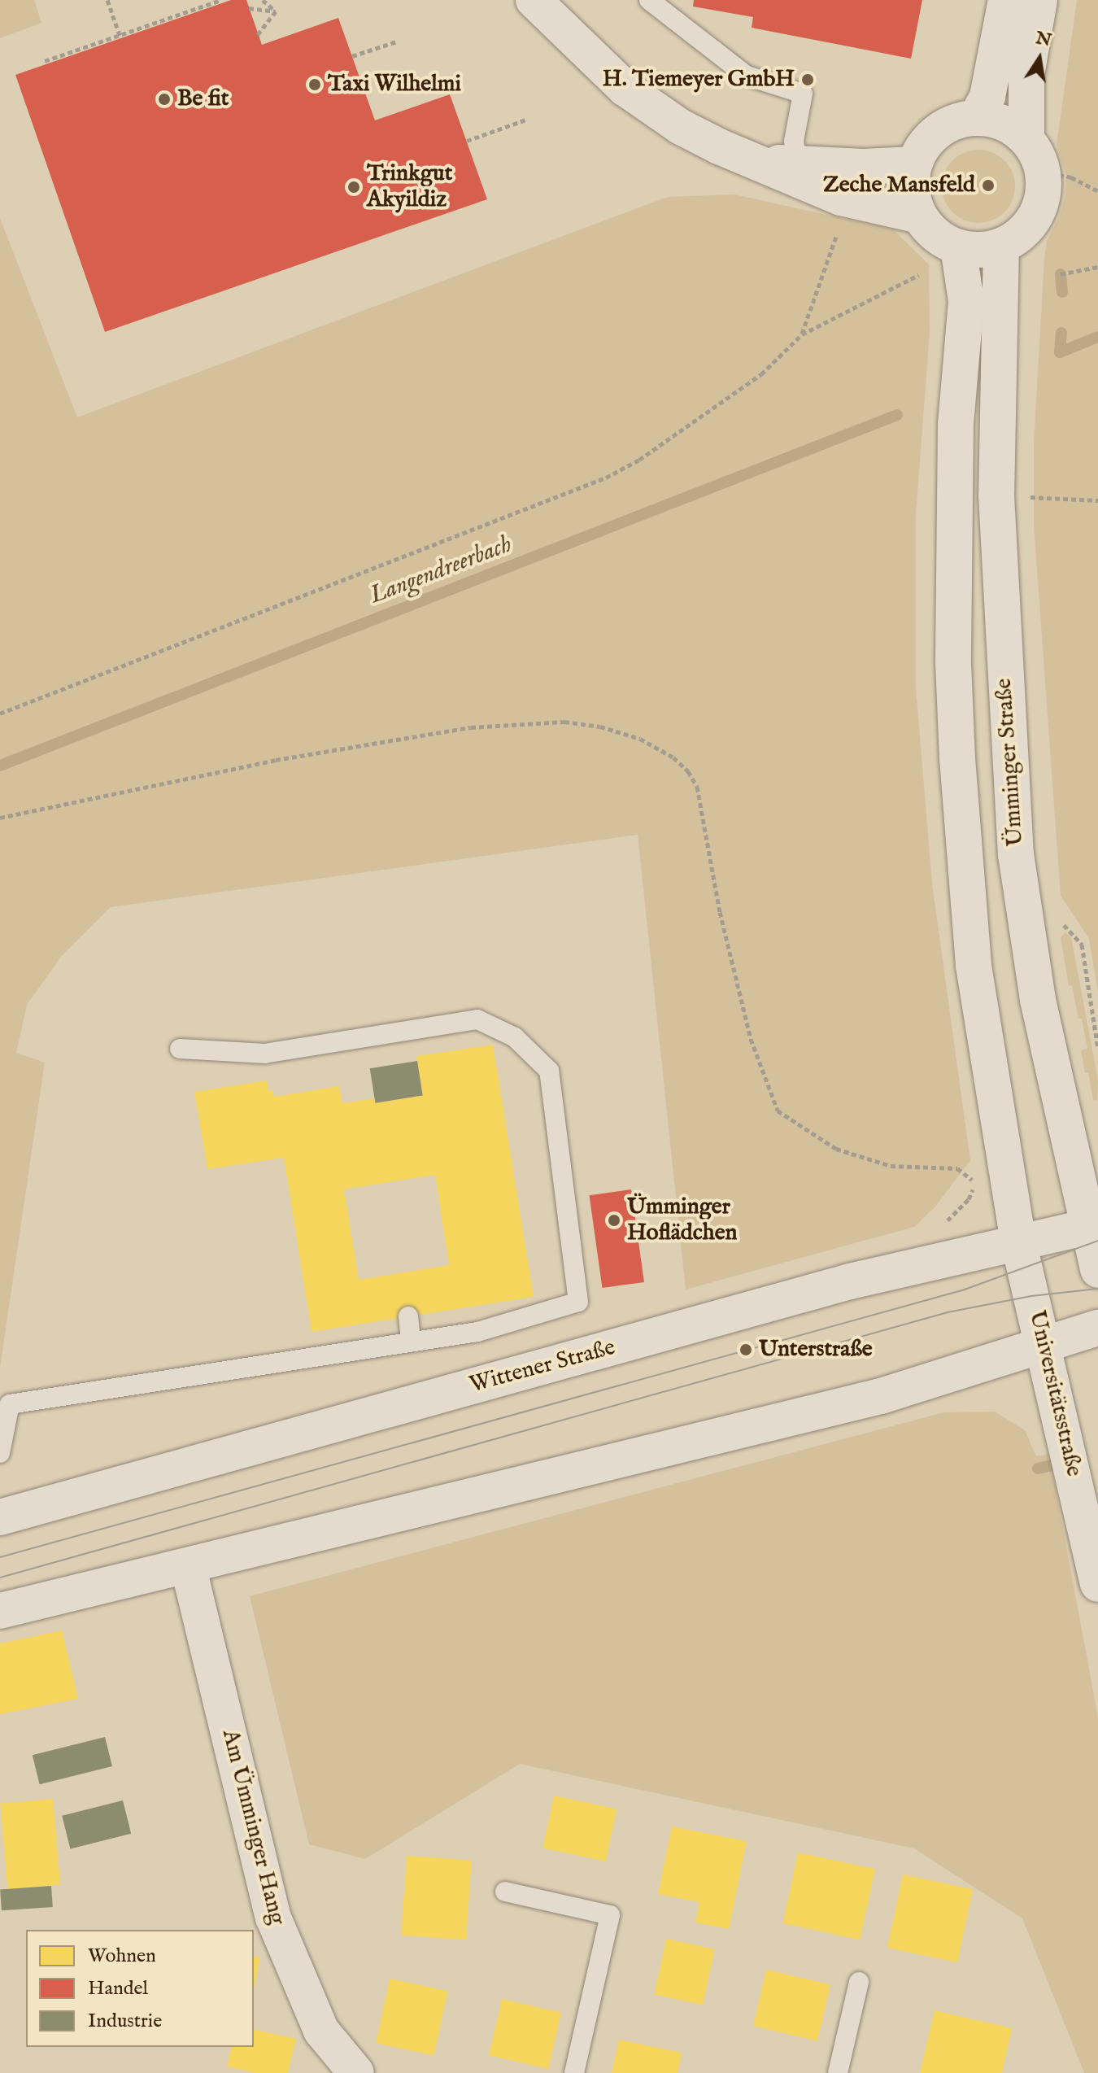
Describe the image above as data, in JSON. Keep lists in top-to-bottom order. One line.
{"streets":{"main road":["Ümminger Straße","Wittener Straße","Universitätsstraße","Am Ümminger Hang"]},"crossings":[["Ümminger Straße","Wittener Straße"],["Wittener Straße","Universitätsstraße"]],"water":["Langendreerbach"],"places":["H. Tiemeyer GmbH","Taxi Wilhelmi","Be fit","Zeche Mansfeld","Trinkgut Akyildiz","Ümminger Hoflädchen","Unterstraße"],"legend":["Wohnen","Handel","Industrie"],"north":"top"}
